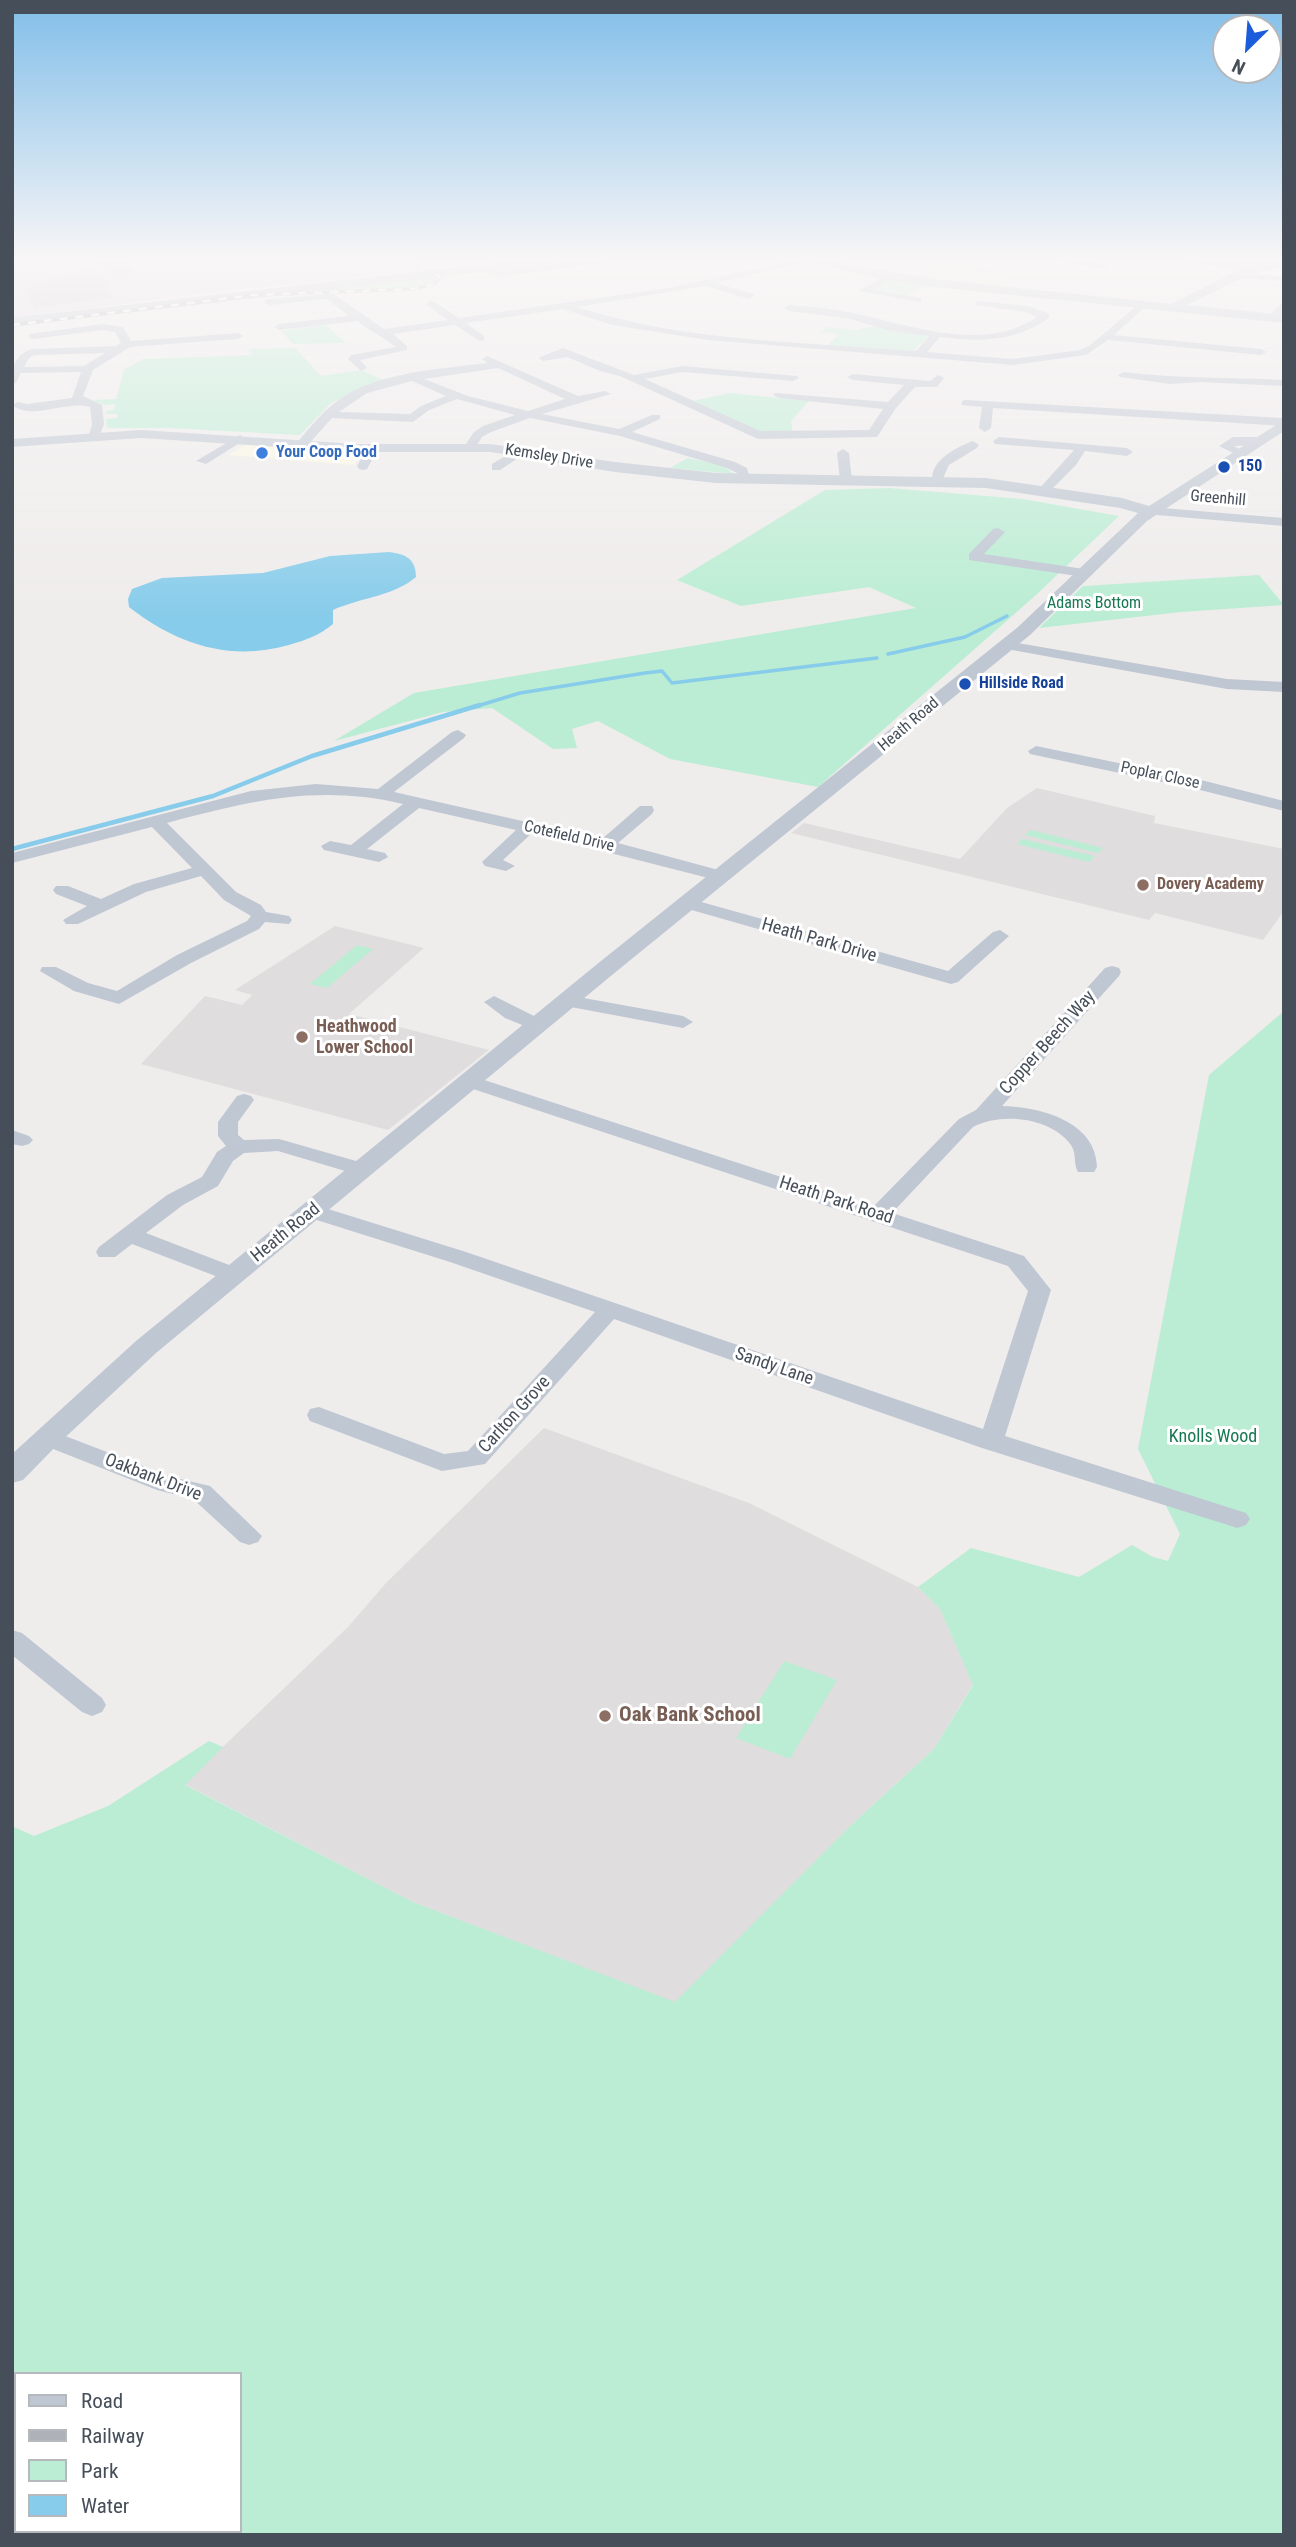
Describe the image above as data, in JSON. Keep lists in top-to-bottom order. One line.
{"streets":{"street":["Kemsley Drive","Greenhill","Heath Road","Poplar Close","Cotefield Drive","Heath Park Drive","Copper Beech Way","Heath Park Road","Sandy Lane","Carlton Grove","Oakbank Drive"]},"crossings":[["Kemsley Drive","Greenhill"],["Kemsley Drive","Heath Road"],["Greenhill","Heath Road"],["Heath Road","Cotefield Drive"],["Heath Road","Heath Park Drive"],["Heath Road","Heath Park Road"],["Heath Road","Sandy Lane"],["Heath Road","Oakbank Drive"],["Copper Beech Way","Heath Park Road"],["Heath Park Road","Sandy Lane"],["Sandy Lane","Carlton Grove"]],"parks":["Adams Bottom","Knolls Wood"],"places":["Your Coop Food","150","Hillside Road","Dovery Academy","Heathwood Lower School","Oak Bank School"],"legend":["Road","Railway","Park","Water"],"north":"bottom left"}
